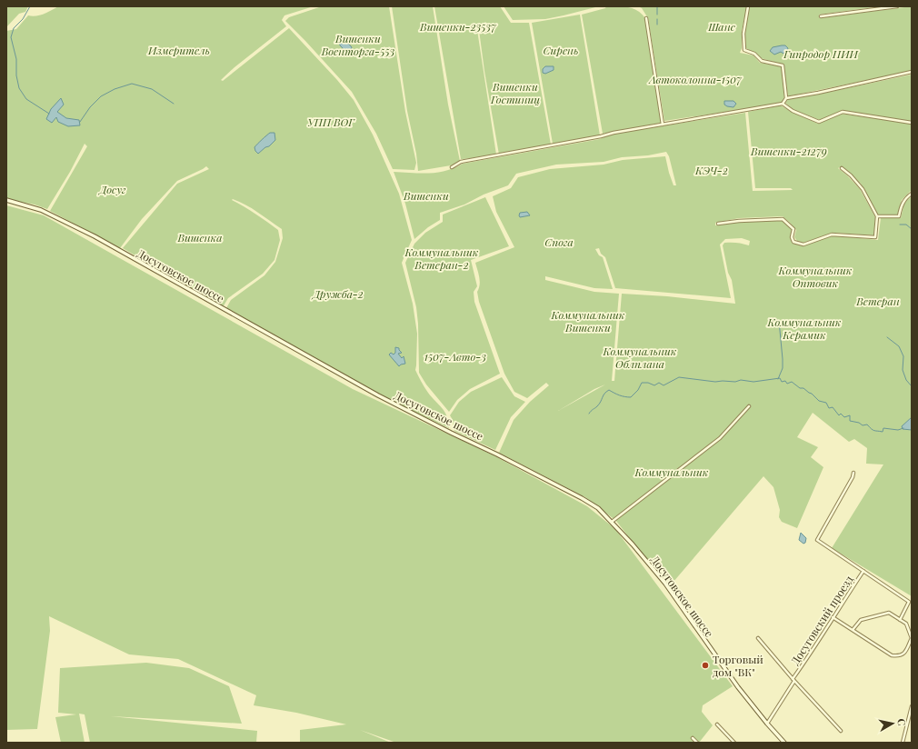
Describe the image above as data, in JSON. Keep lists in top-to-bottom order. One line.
{"streets":{"main road":["Досуговское шоссе"],"street":["Досуговский проезд"]},"crossings":[["Досуговское шоссе","Досуговский проезд"]],"parks":["Вишенки-23537","Шанс","Вишенки Военторга-553","Измеритель","Сирень","Гипродор НИИ","Автоколонна-1507","Вишенки Гостиниц","УПП ВОГ","Вишенки-21279","КЭЧ-2","Досуг","Вишенки","Вишенка","Спога","Коммунальник Ветеран-2","Коммунальник Оптовик","Дружба-2","Ветеран","Коммунальник Вишенки","Коммунальник Керамик","Коммунальник Облплана","1507-Авто-3","Коммунальник"],"places":["Торговый дом \"ВК\""],"north":"right"}
